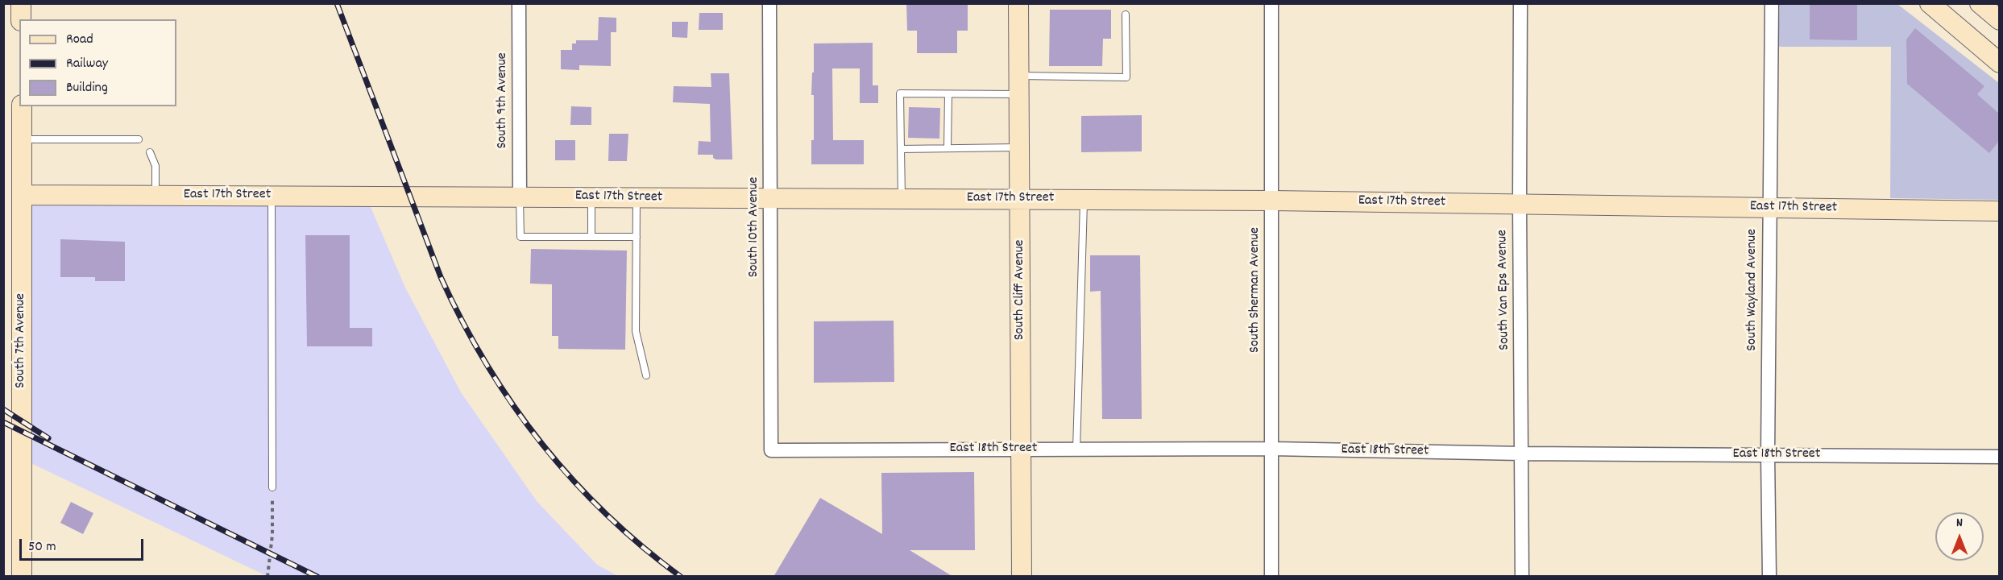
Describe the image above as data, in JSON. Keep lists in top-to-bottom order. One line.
{"streets":{"street":["South 9th Avenue","East 17th Street","South 10th Avenue","South Cliff Avenue","South Sherman Avenue","South Van Eps Avenue","South Wayland Avenue","South 7th Avenue","East 18th Street"]},"crossings":[["South 9th Avenue","East 17th Street"],["East 17th Street","South 10th Avenue"],["East 17th Street","South Cliff Avenue"],["East 17th Street","South Sherman Avenue"],["East 17th Street","South Van Eps Avenue"],["East 17th Street","South Wayland Avenue"],["East 17th Street","South 7th Avenue"],["South 10th Avenue","East 18th Street"],["South Cliff Avenue","East 18th Street"],["South Sherman Avenue","East 18th Street"],["South Van Eps Avenue","East 18th Street"],["South Wayland Avenue","East 18th Street"]],"legend":["Road","Railway","Building"],"scale_bar":"50 m","north":"top"}
